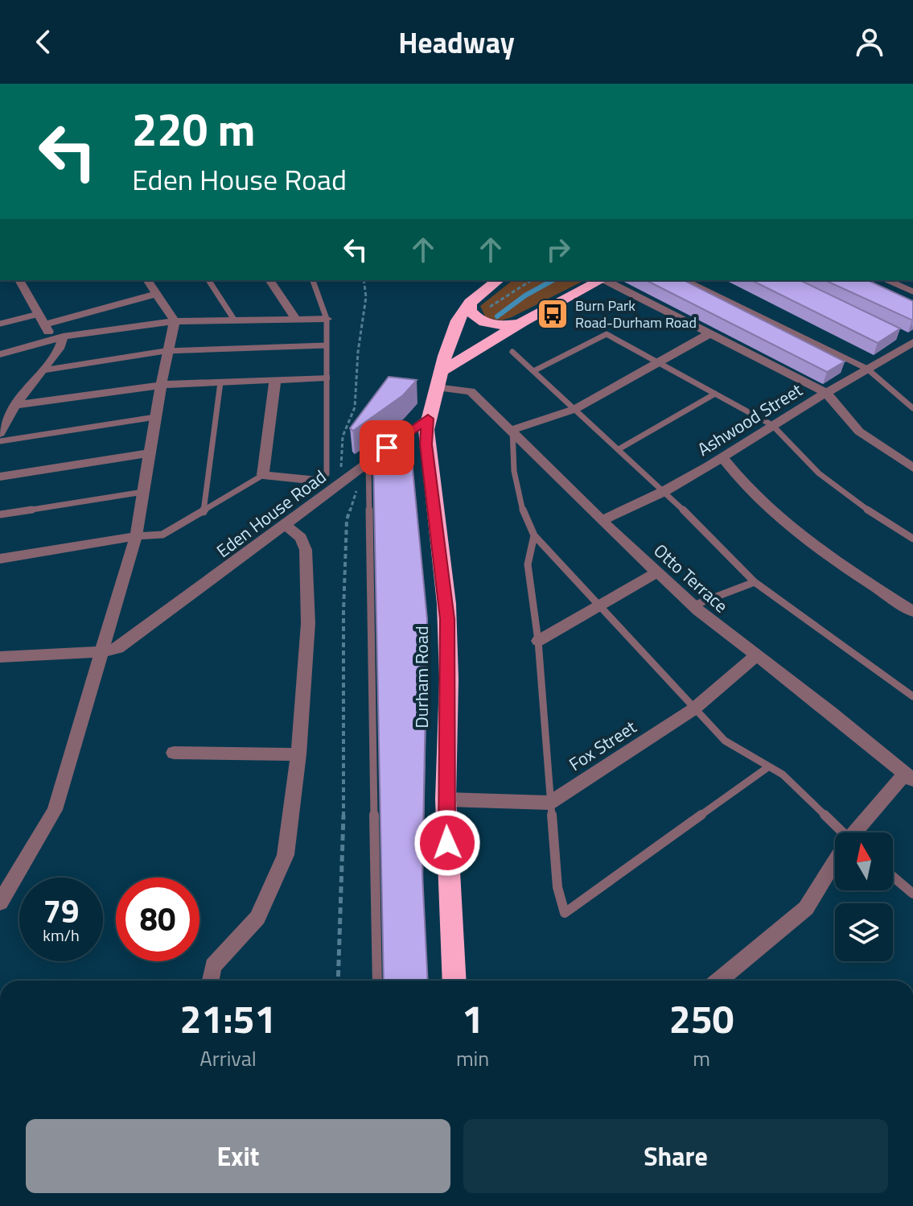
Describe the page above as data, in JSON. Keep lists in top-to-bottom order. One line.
{"streets":{"highway":["Durham Road"],"street":["Ashwood Street","Eden House Road","Otto Terrace","Fox Street"]},"crossings":[["Ashwood Street","Otto Terrace"],["Eden House Road","Durham Road"],["Otto Terrace","Durham Road"],["Otto Terrace","Fox Street"]],"places":{"bus stop":["Burn Park Road-Durham Road"]},"north":"top","page":{"header":"Headway","turn":["220 m","Eden House Road"],"speed":"79 km/h","limit":"80","eta":["21:51","Arrival","1","min","250","m"],"buttons":["Exit","Share"]}}
